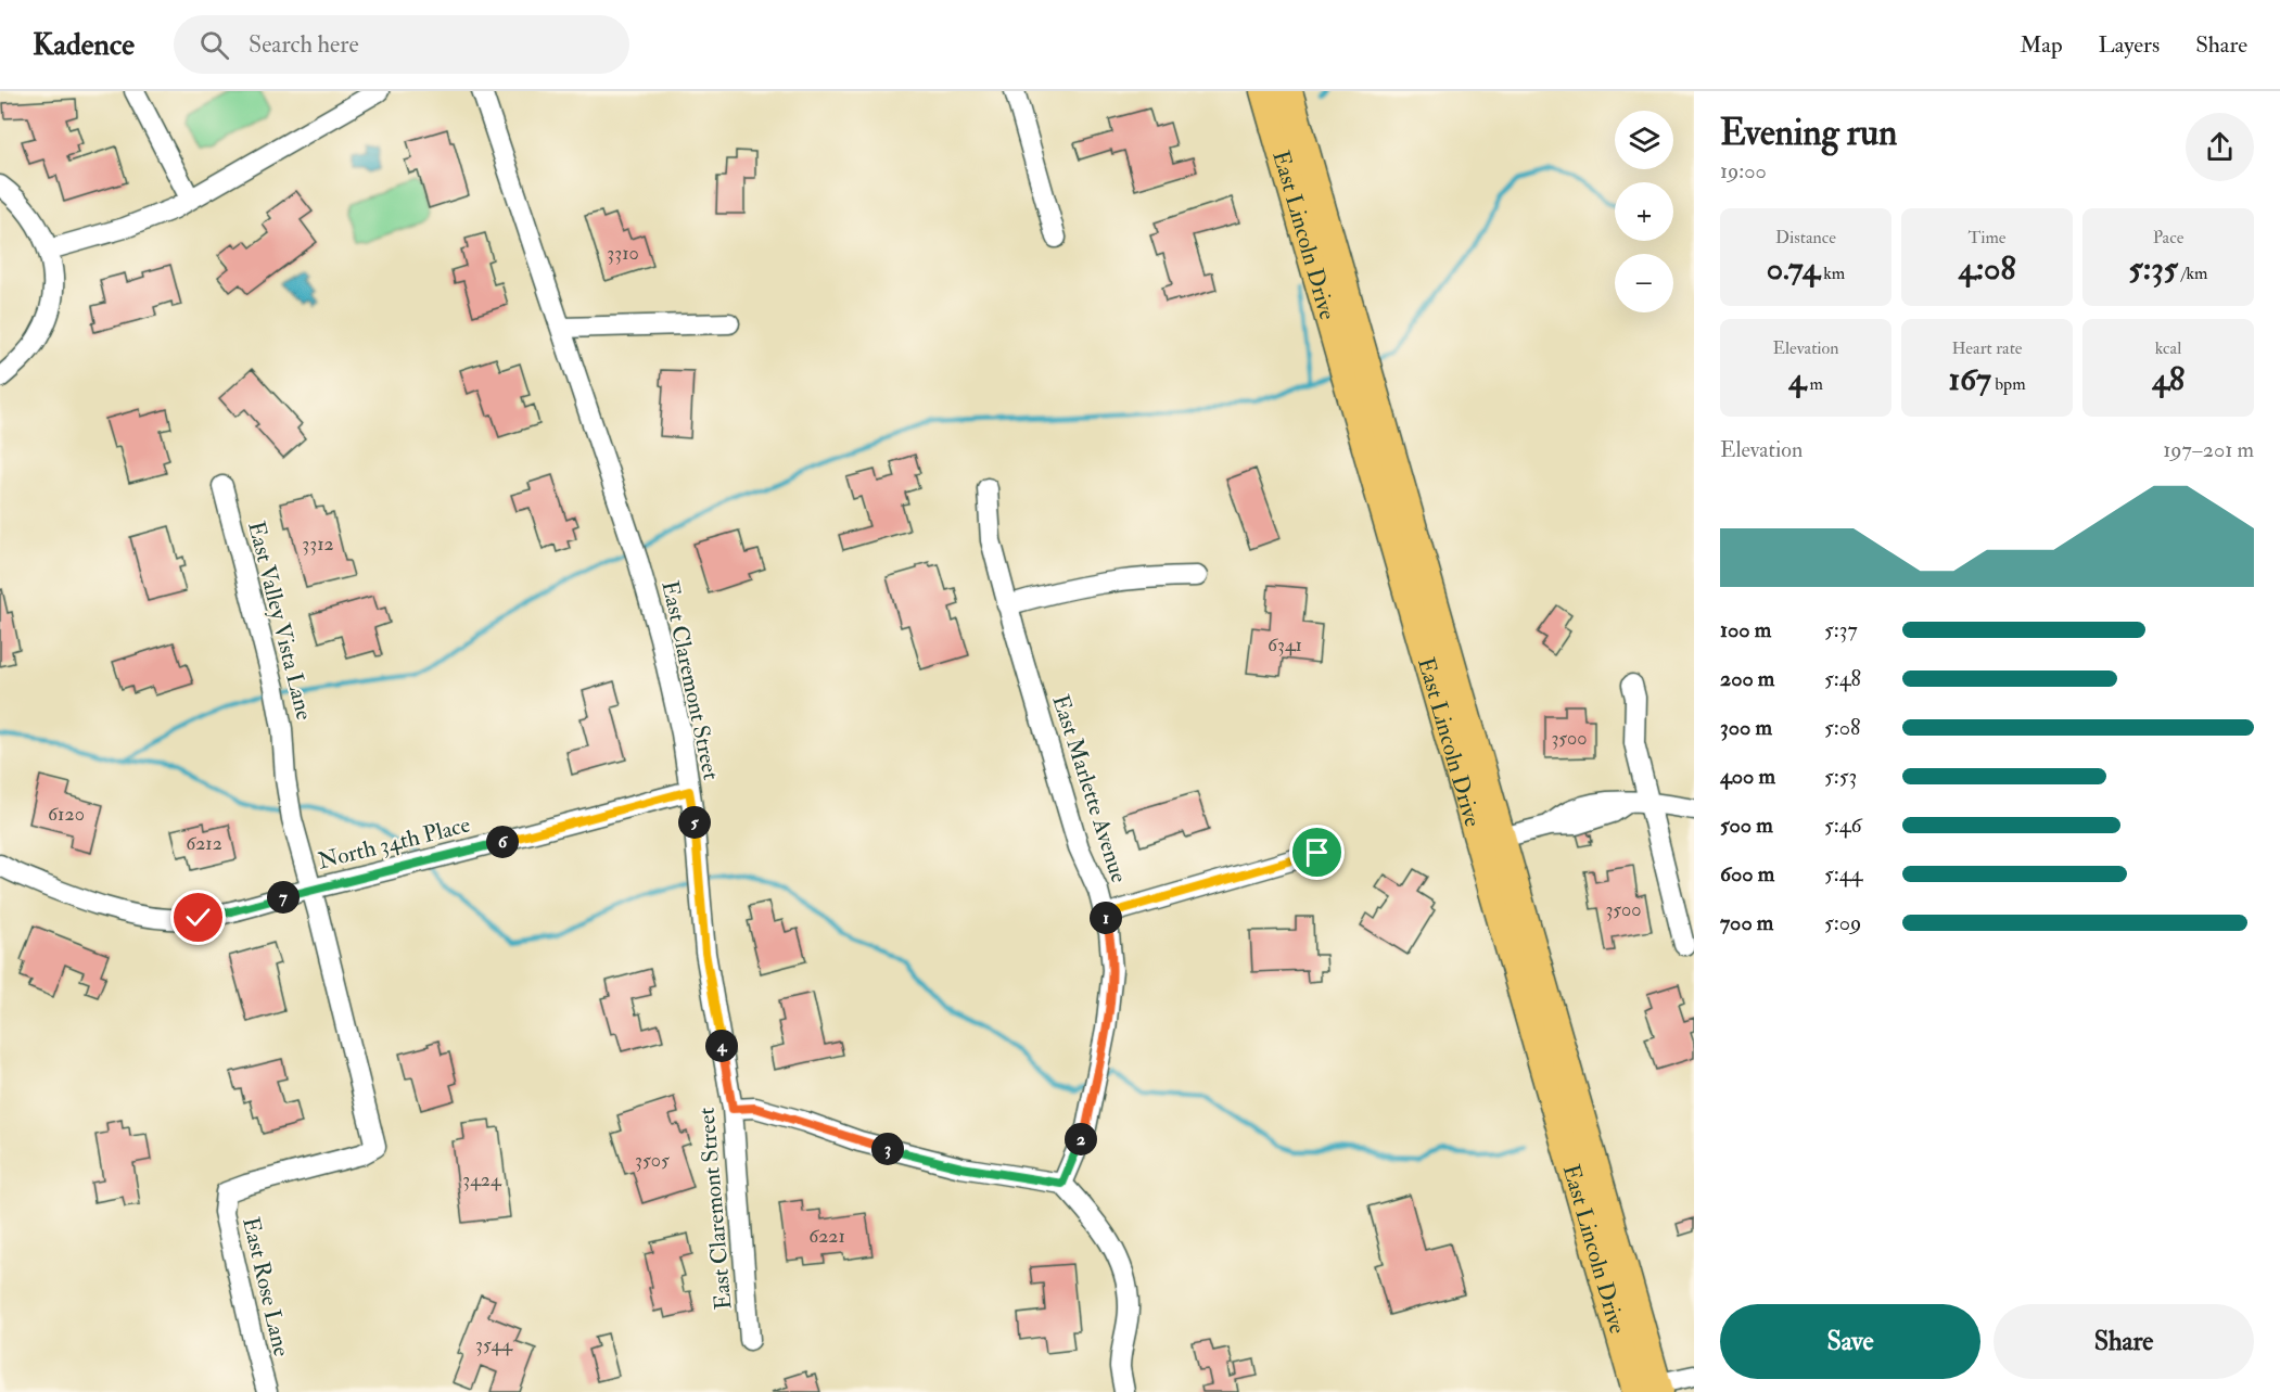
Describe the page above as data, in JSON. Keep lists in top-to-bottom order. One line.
{"streets":{"main road":["East Lincoln Drive"],"street":["East Valley Vista Lane","East Claremont Street","East Marlette Avenue","North 34th Place","East Rose Lane"]},"crossings":[["East Valley Vista Lane","North 34th Place"],["East Valley Vista Lane","East Rose Lane"],["East Claremont Street","North 34th Place"]],"house_numbers":["3310","3312","6341","3500","6120","6212","3500","3505","3424","6221","3544"],"page":{"header":"Kadence","search":"Search here","nav":["Map","Layers","Share"],"heading":["Evening run","19:00"],"map_buttons":["+","−"],"stats":[["Distance","0.74 km"],["Time","4:08"],["Pace","5:35 /km"],["Elevation","4 m"],["Heart rate","167 bpm"],["kcal","48"]],"chart":["Elevation","197–201 m"],"list":[{"name":"100 m","note":"5:37"},{"name":"200 m","note":"5:48"},{"name":"300 m","note":"5:08"},{"name":"400 m","note":"5:53"},{"name":"500 m","note":"5:46"},{"name":"600 m","note":"5:44"},{"name":"700 m","note":"5:09"}],"pins":["5","6","7","1","4","2","3"],"buttons":["Save","Share"]}}
